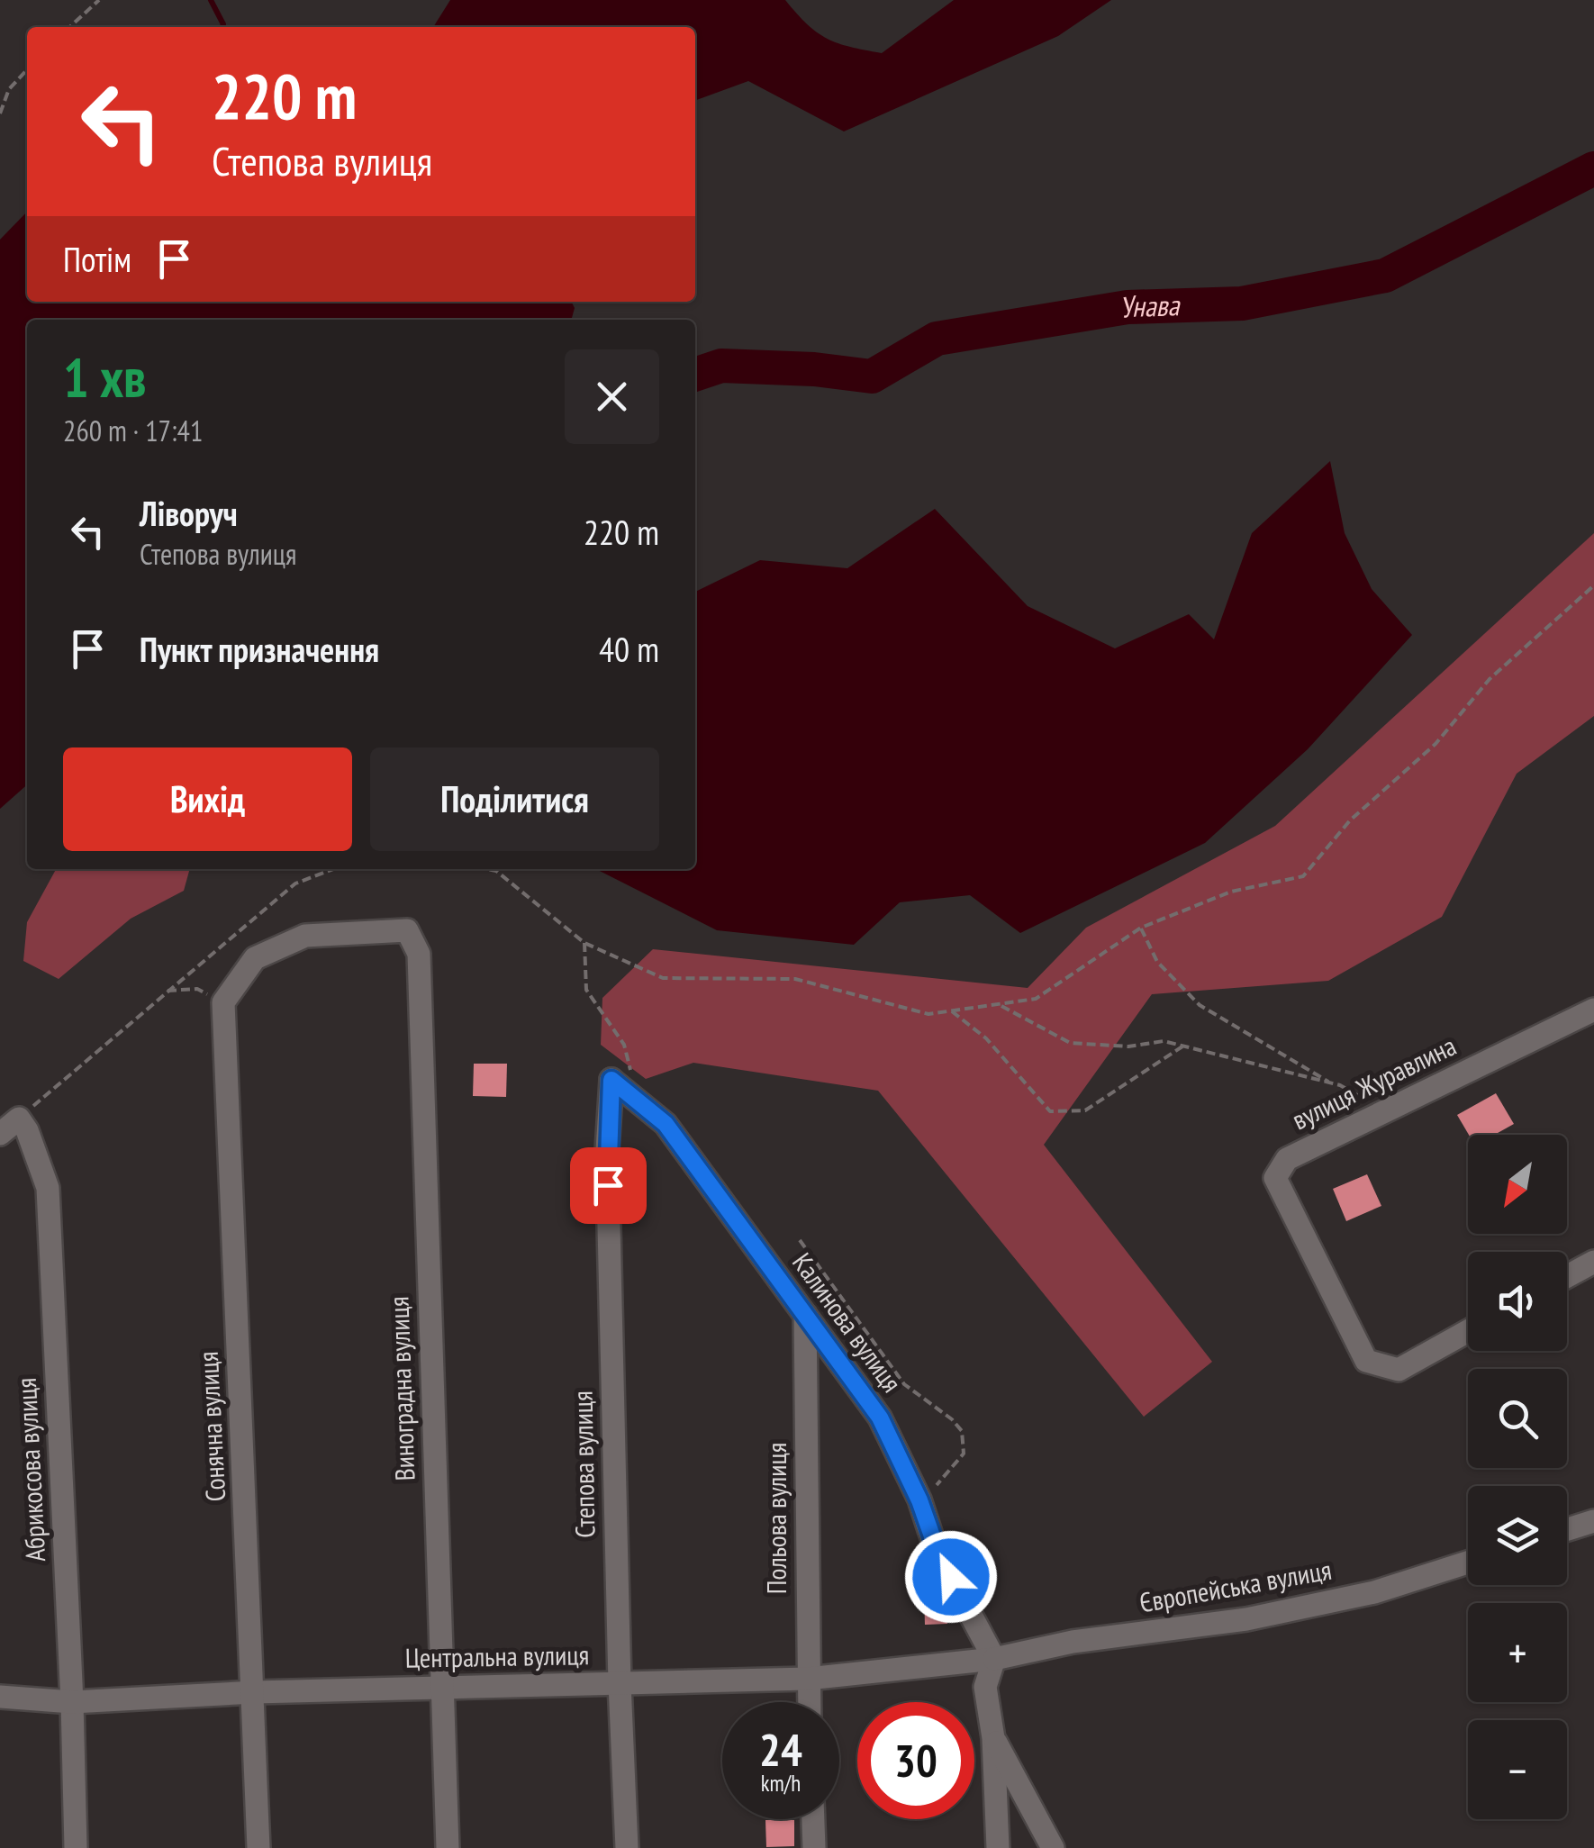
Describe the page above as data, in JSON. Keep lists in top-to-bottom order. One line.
{"streets":{"street":["вулиця Журавлина","Калинова вулиця","Виноградна вулиця","Сонячна вулиця","Степова вулиця","Абрикосова вулиця","Польова вулиця","Європейська вулиця","Центральна вулиця"]},"crossings":[["Калинова вулиця","Степова вулиця"],["Калинова вулиця","Польова вулиця"],["Калинова вулиця","Європейська вулиця"],["Калинова вулиця","Центральна вулиця"],["Виноградна вулиця","Сонячна вулиця"],["Виноградна вулиця","Центральна вулиця"],["Сонячна вулиця","Центральна вулиця"],["Степова вулиця","Центральна вулиця"],["Абрикосова вулиця","Центральна вулиця"],["Польова вулиця","Центральна вулиця"],["Європейська вулиця","Центральна вулиця"]],"water":["Унава"],"north":"bottom left","page":{"turn":["220 m","Степова вулиця"],"then":"Потім","heading":["1 хв","260 m · 17:41"],"list":[{"name":"Ліворуч","note":"Степова вулиця","value":"220 m"},{"name":"Пункт призначення","value":"40 m"}],"buttons":["Вихід","Поділитися"],"map_buttons":["+","−"],"speed":"24 km/h","limit":"30"}}
